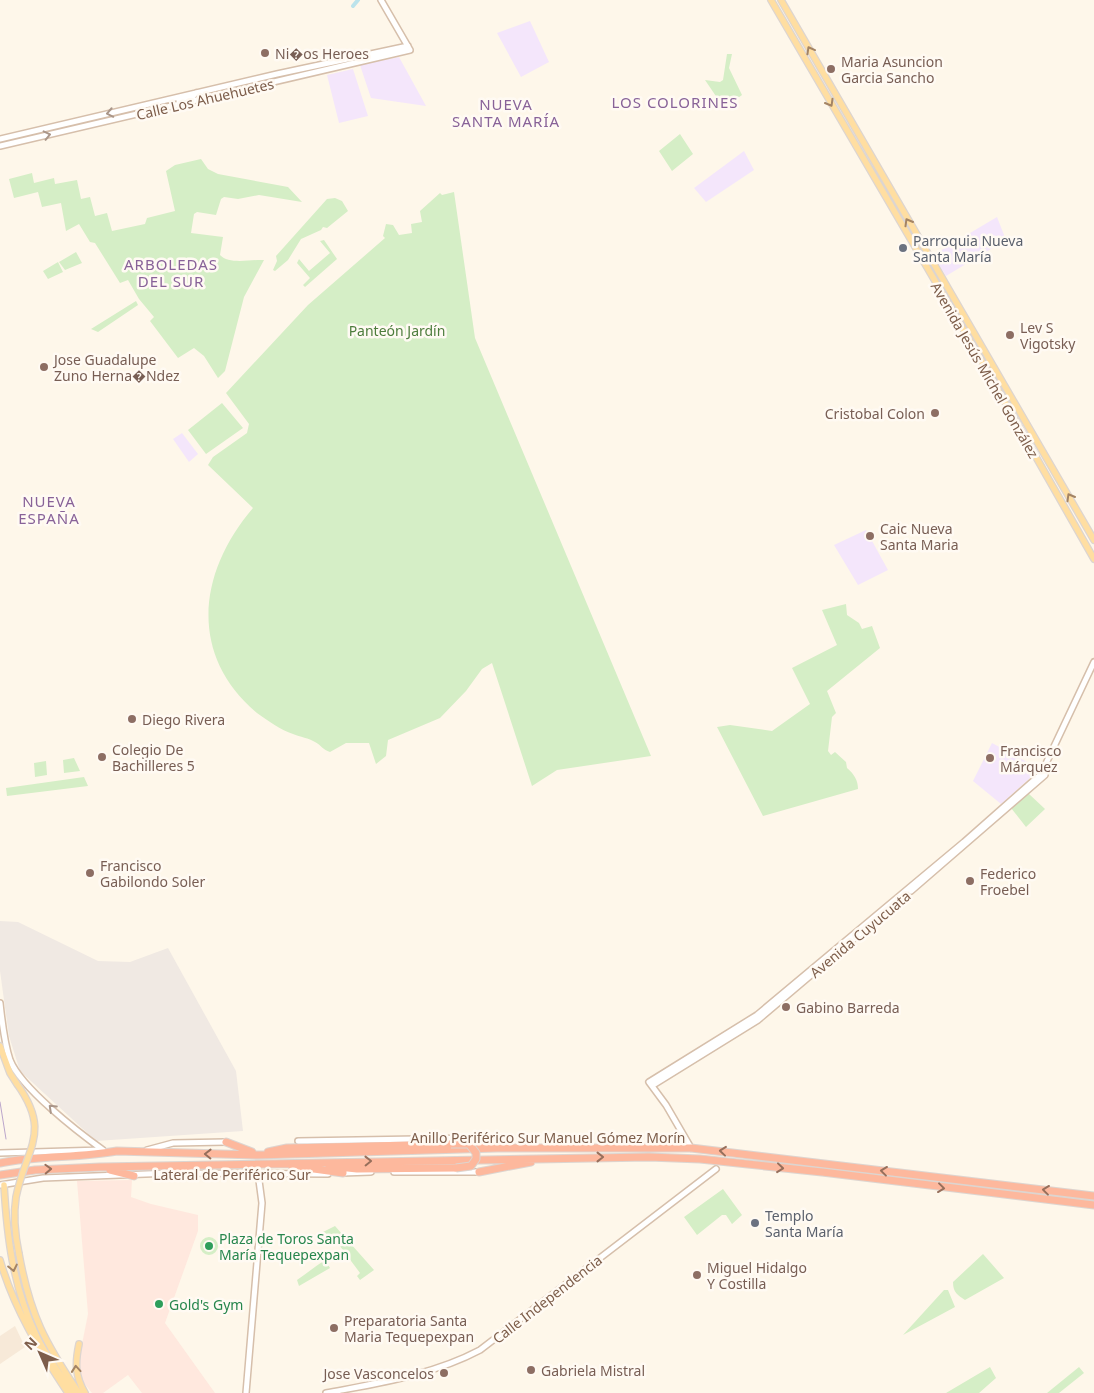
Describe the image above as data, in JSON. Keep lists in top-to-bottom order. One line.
{"streets":{"highway":["Anillo Periférico Sur Manuel Gómez Morín"],"main road":["Avenida Jesús Michel González"],"street":["Calle Los Ahuehuetes","Avenida Cuyucuata","Lateral de Periférico Sur","Calle Independencia"]},"crossings":[["Avenida Cuyucuata","Anillo Periférico Sur Manuel Gómez Morín"]],"districts":["LOS COLORINES","NUEVA SANTA MARÍA","ARBOLEDAS DEL SUR","NUEVA ESPAÑA"],"parks":["Panteón Jardín"],"places":["Ni�os Heroes","Maria Asuncion Garcia Sancho","Parroquia Nueva Santa María","Lev S Vigotsky","Jose Guadalupe Zuno Herna�Ndez","Cristobal Colon","Caic Nueva Santa Maria","Diego Rivera","Colegio De Bachilleres 5","Francisco Márquez","Francisco Gabilondo Soler","Federico Froebel","Gabino Barreda","Templo Santa María","Plaza de Toros Santa María Tequepexpan","Miguel Hidalgo Y Costilla","Gold's Gym","Preparatoria Santa Maria Tequepexpan","Gabriela Mistral","Jose Vasconcelos"],"north":"top left"}
